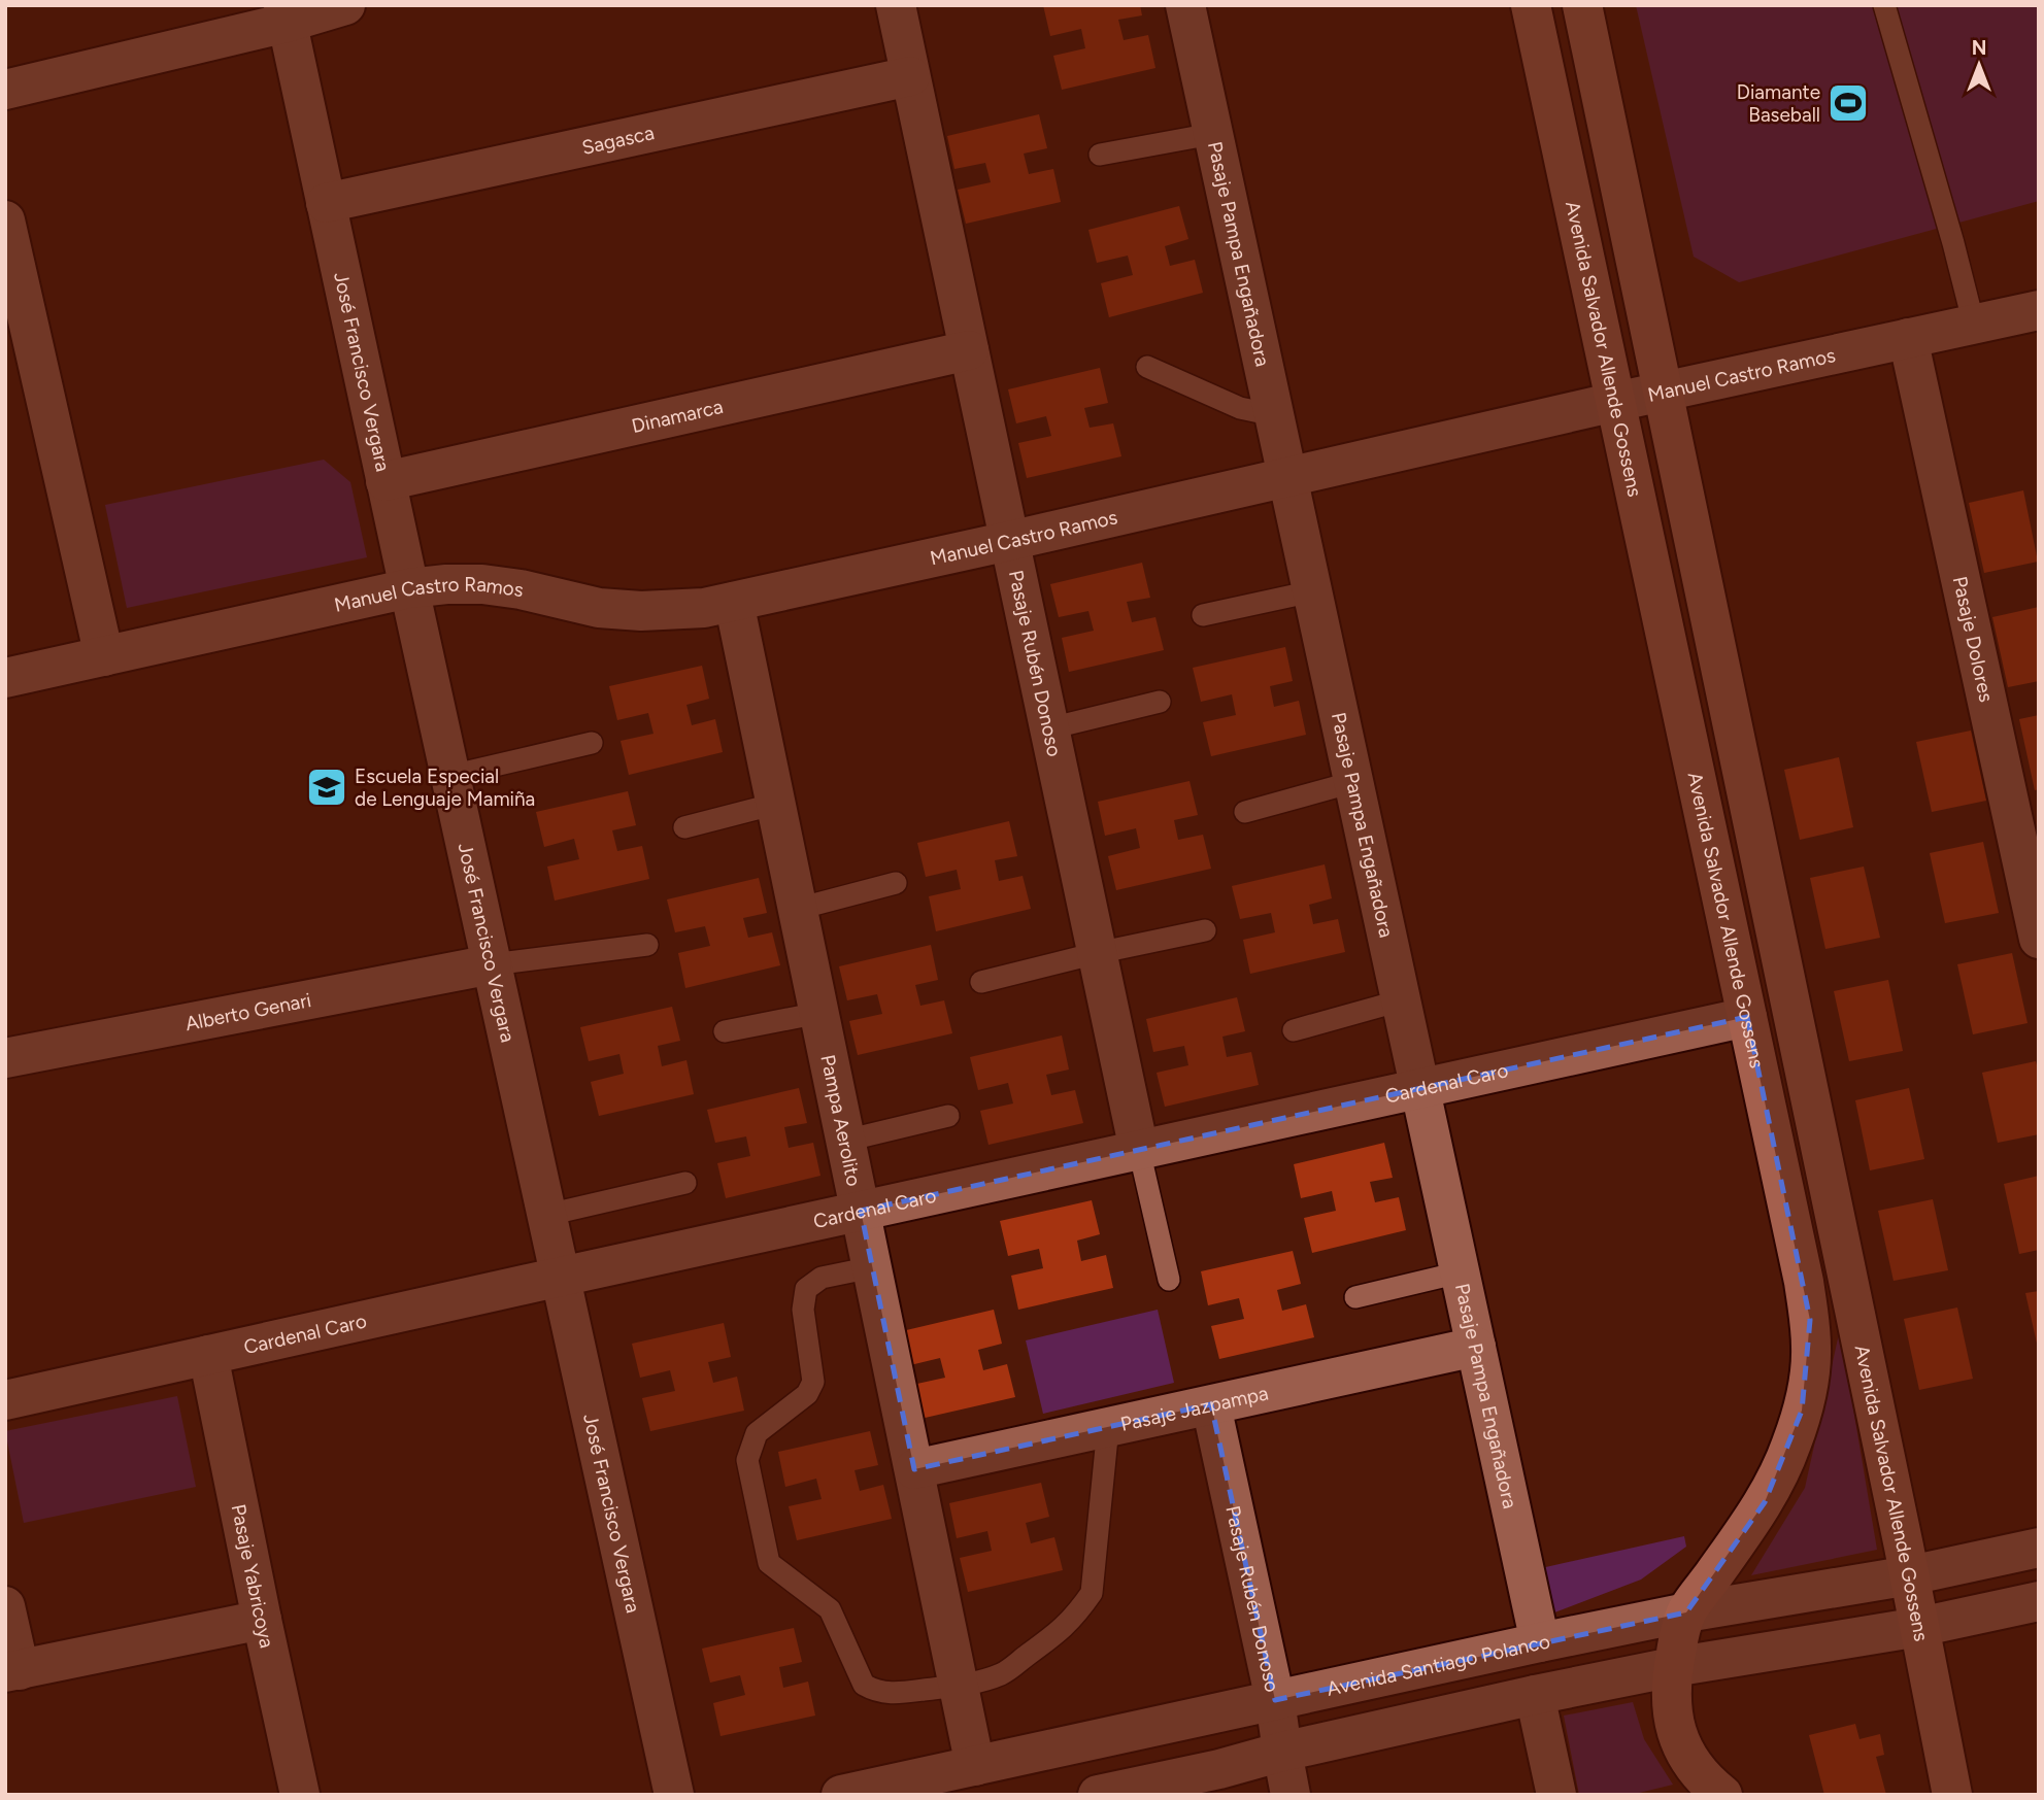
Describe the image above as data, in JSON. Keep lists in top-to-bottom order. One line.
{"streets":{"main road":["Avenida Salvador Allende Gossens"],"street":["Sagasca","Pasaje Pampa Engañadora","José Francisco Vergara","Manuel Castro Ramos","Dinamarca","Pasaje Dolores","Pasaje Rubén Donoso","Alberto Genari","Cardenal Caro","Pampa Aerolito","Pasaje Jazpampa","Pasaje Yabricoya","Avenida Santiago Polanco"]},"crossings":[["Sagasca","José Francisco Vergara"],["Sagasca","Pasaje Rubén Donoso"],["Pasaje Pampa Engañadora","Manuel Castro Ramos"],["Pasaje Pampa Engañadora","Cardenal Caro"],["Pasaje Pampa Engañadora","Pasaje Jazpampa"],["Pasaje Pampa Engañadora","Avenida Santiago Polanco"],["Avenida Salvador Allende Gossens","Manuel Castro Ramos"],["Avenida Salvador Allende Gossens","Cardenal Caro"],["Avenida Salvador Allende Gossens","Avenida Santiago Polanco"],["José Francisco Vergara","Manuel Castro Ramos"],["José Francisco Vergara","Dinamarca"],["José Francisco Vergara","Alberto Genari"],["José Francisco Vergara","Cardenal Caro"],["Manuel Castro Ramos","Pasaje Dolores"],["Manuel Castro Ramos","Pasaje Rubén Donoso"],["Manuel Castro Ramos","Pampa Aerolito"],["Dinamarca","Pasaje Rubén Donoso"],["Pasaje Rubén Donoso","Cardenal Caro"],["Pasaje Rubén Donoso","Pasaje Jazpampa"],["Pasaje Rubén Donoso","Avenida Santiago Polanco"],["Cardenal Caro","Pampa Aerolito"],["Cardenal Caro","Pasaje Yabricoya"],["Pampa Aerolito","Pasaje Jazpampa"],["Pampa Aerolito","Avenida Santiago Polanco"]],"places":{"sports":["Diamante Baseball"],"school or university":["Escuela Especial de Lenguaje Mamiña"]},"north":"top"}
